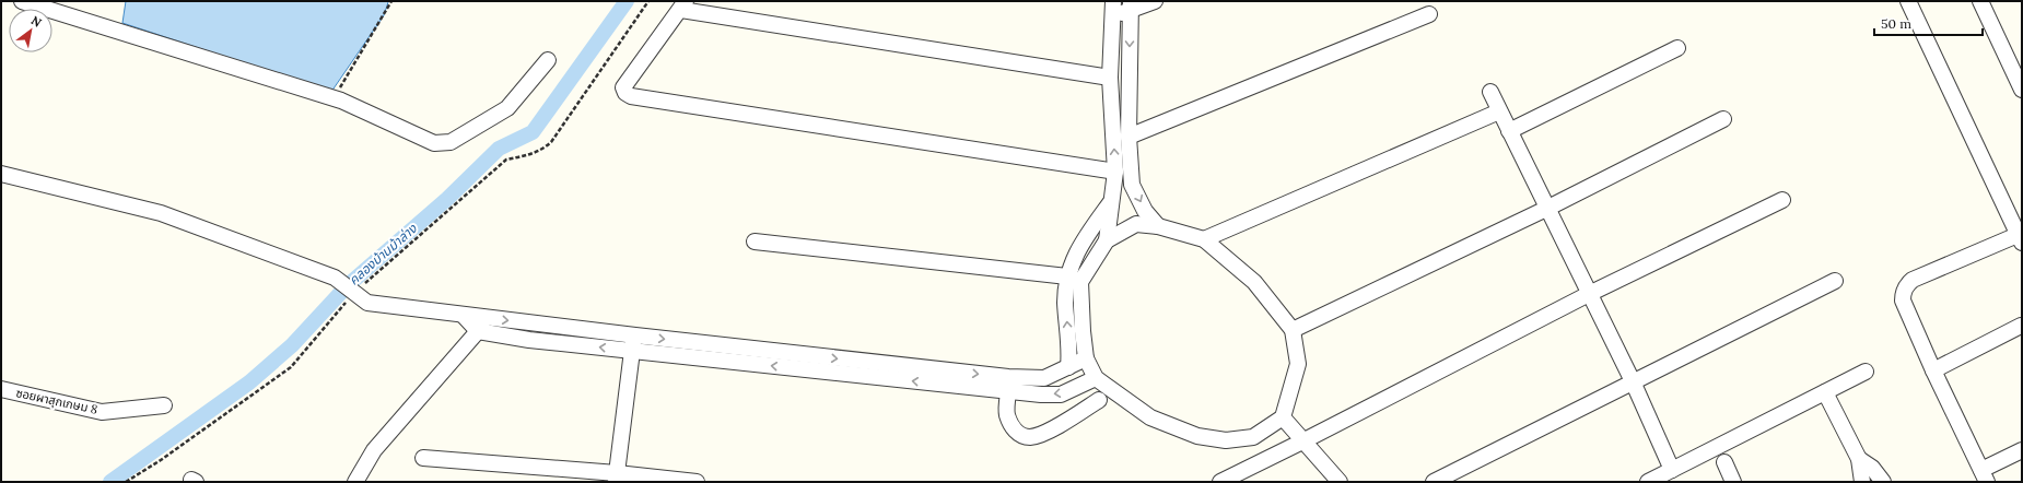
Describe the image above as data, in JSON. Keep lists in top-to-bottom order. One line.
{"streets":{"street":["ซอยผาสุกเกษม 8"]},"water":["คลองบ้านม้าล่าง"],"scale_bar":"50 m","north":"top right"}
